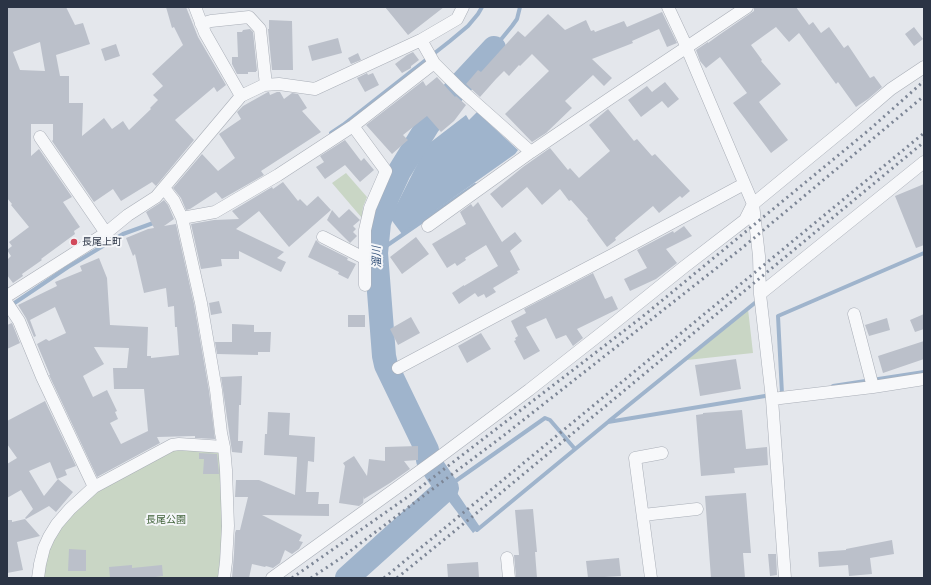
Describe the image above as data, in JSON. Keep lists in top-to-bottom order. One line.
{"water":["溜川"],"parks":["長尾公園"],"places":["長尾上町"]}
